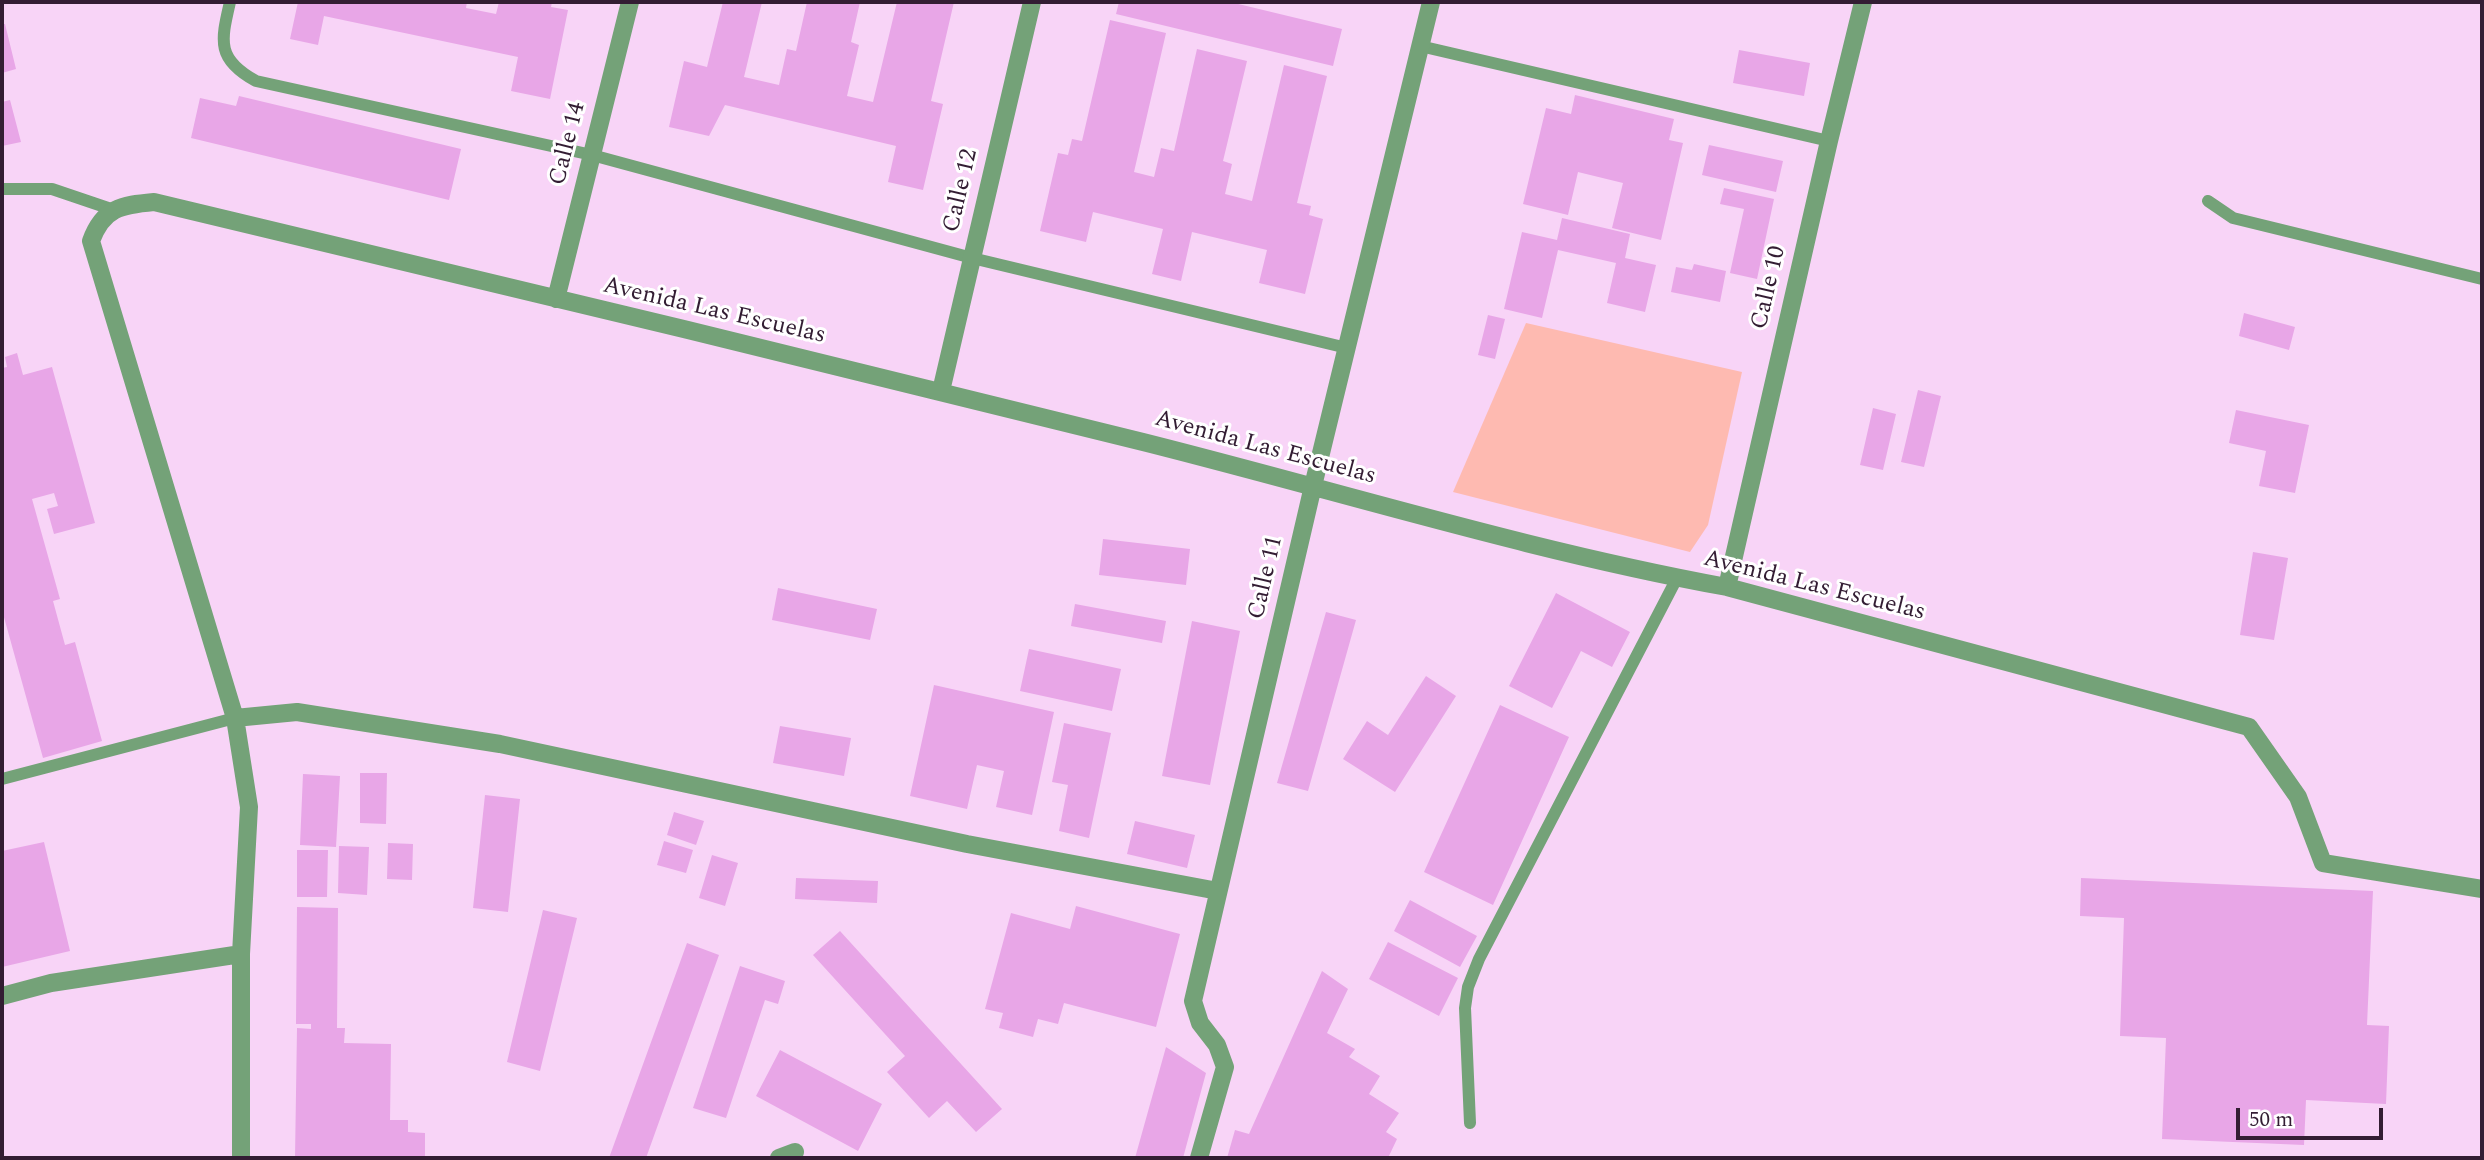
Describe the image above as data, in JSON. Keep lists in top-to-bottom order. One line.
{"streets":{"street":["Calle 14","Calle 12","Calle 10","Avenida Las Escuelas","Calle 11"]},"crossings":[["Calle 14","Avenida Las Escuelas"],["Calle 12","Avenida Las Escuelas"],["Calle 10","Avenida Las Escuelas"],["Avenida Las Escuelas","Calle 11"]],"scale_bar":"50 m"}
